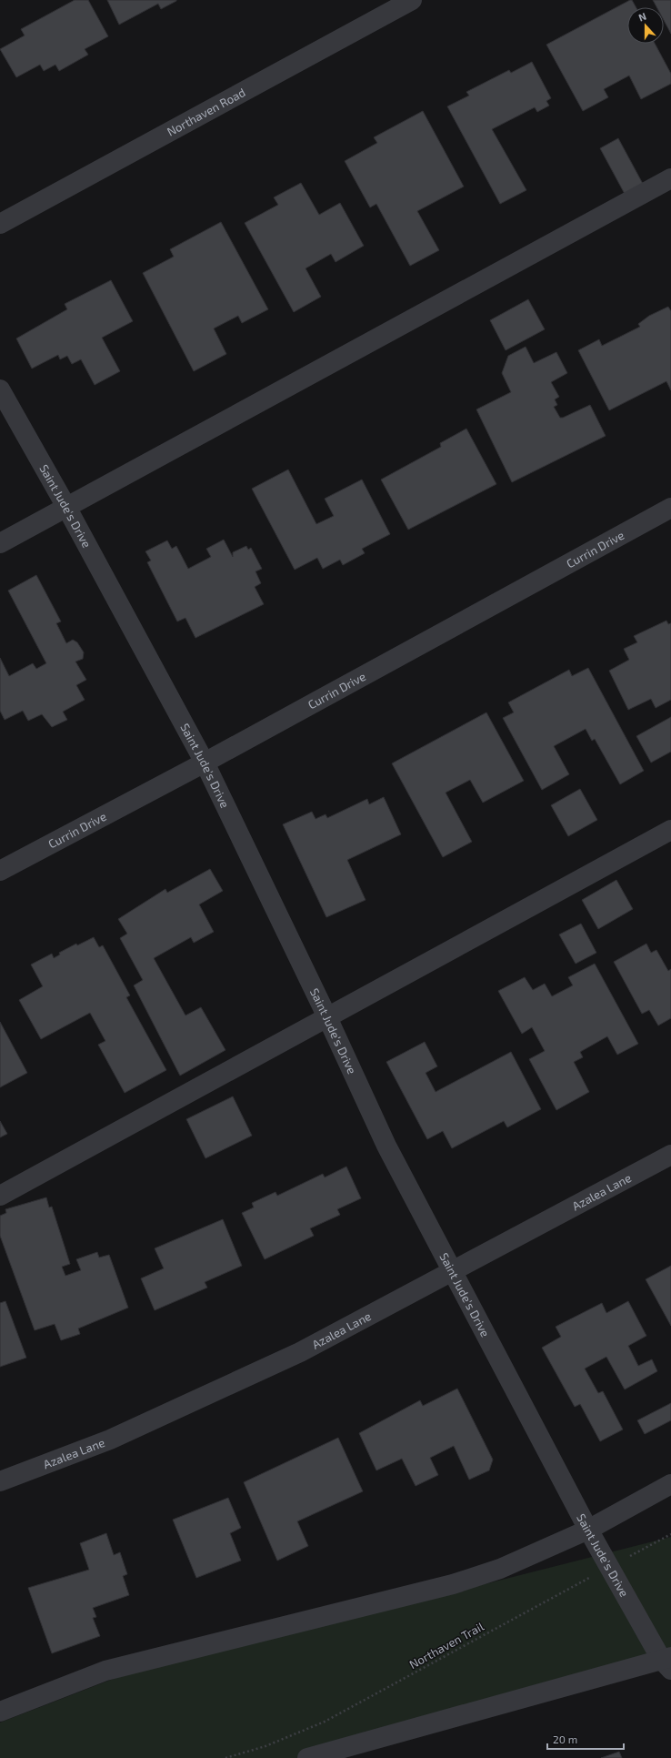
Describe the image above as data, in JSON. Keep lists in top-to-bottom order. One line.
{"streets":{"street":["Northaven Road","Saint Jude's Drive","Currin Drive","Azalea Lane"],"path":["Northaven Trail"]},"crossings":[["Saint Jude's Drive","Currin Drive"],["Saint Jude's Drive","Azalea Lane"],["Saint Jude's Drive","Northaven Trail"]],"scale_bar":"20 m","north":"top"}
